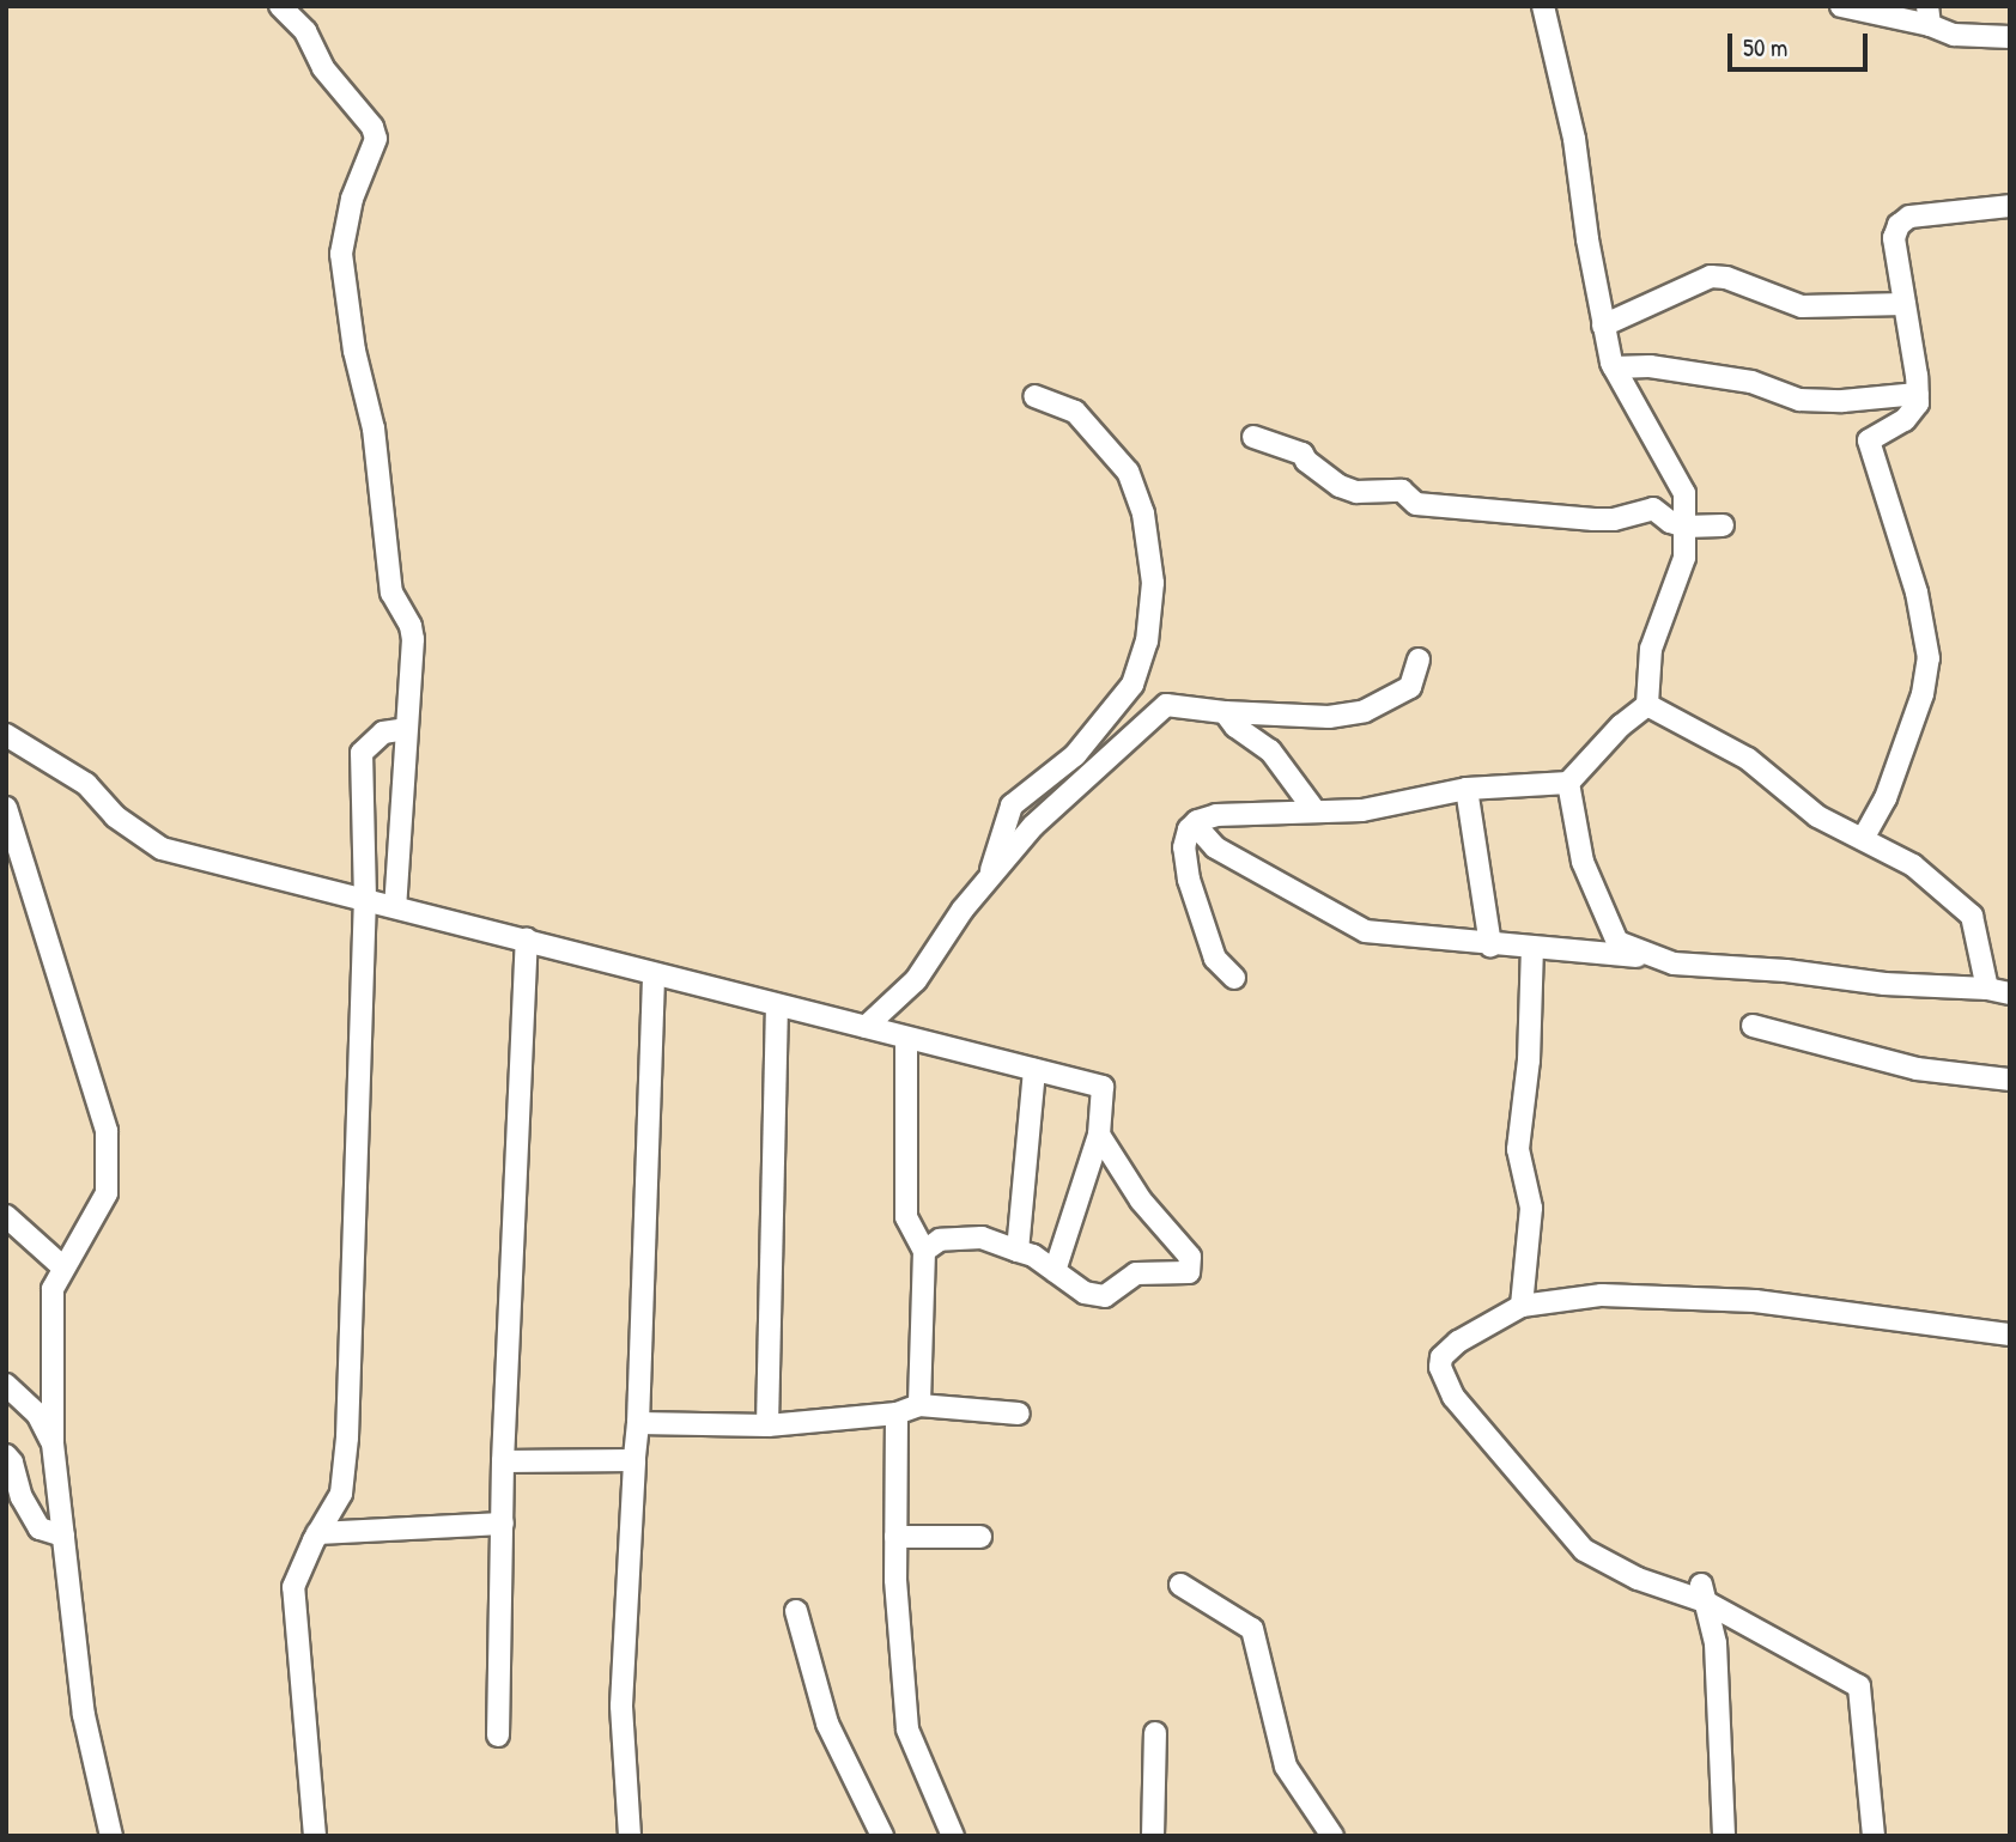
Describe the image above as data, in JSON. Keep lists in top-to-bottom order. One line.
{"scale_bar":"50 m"}
